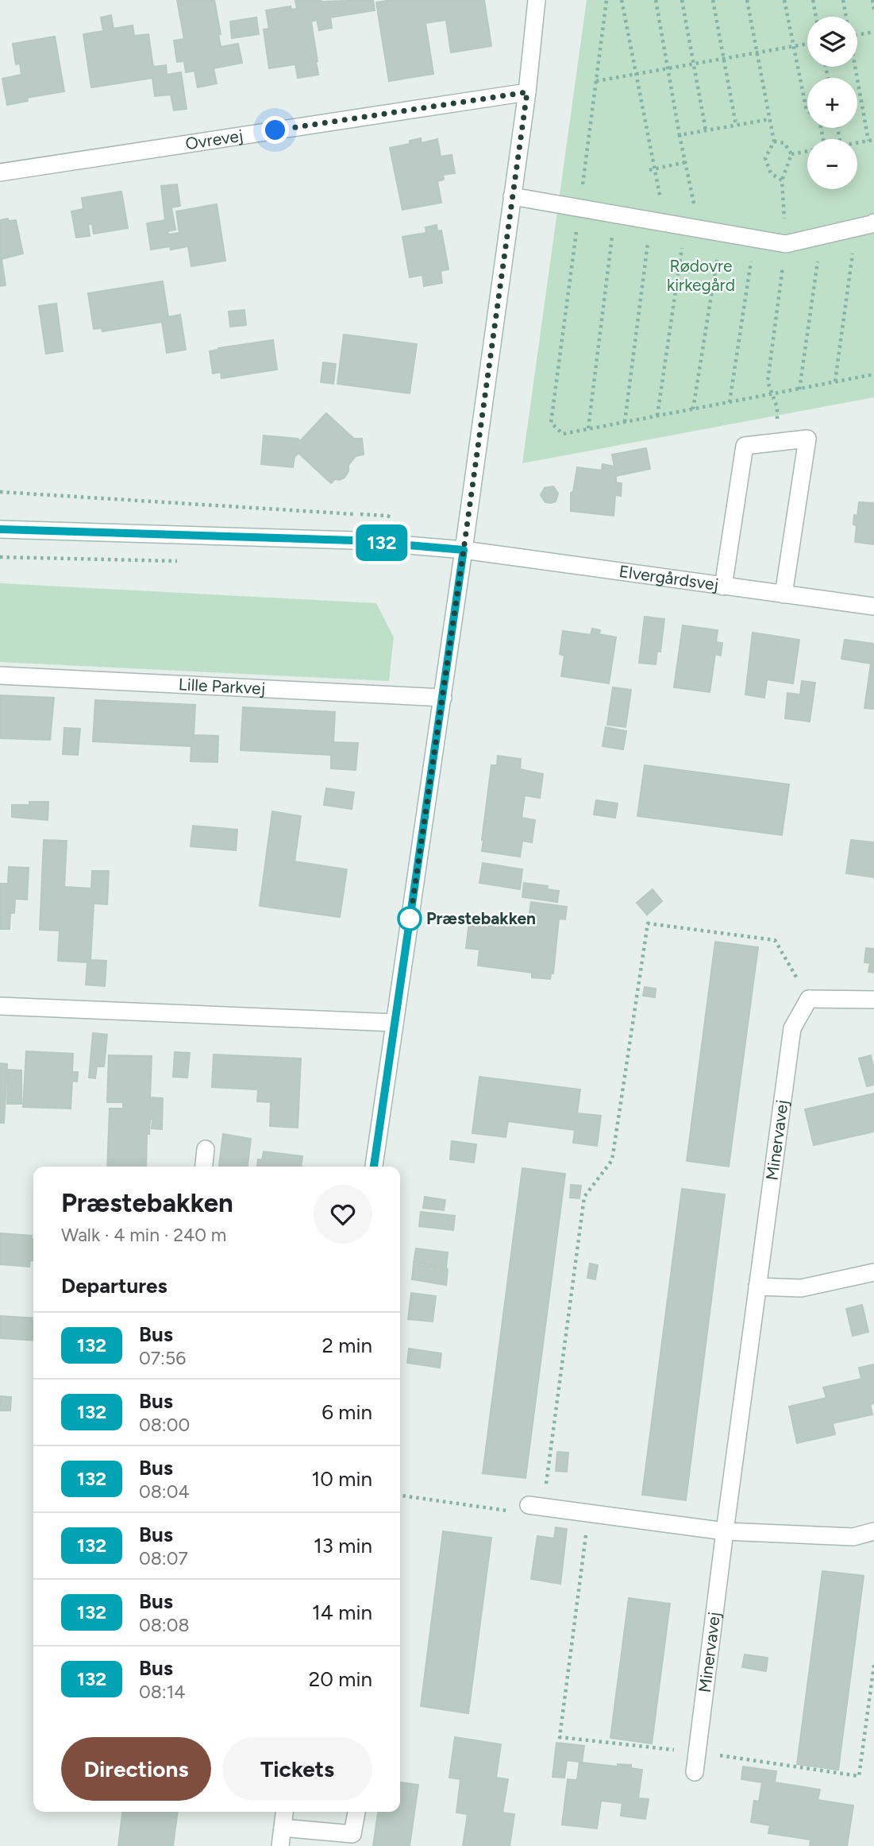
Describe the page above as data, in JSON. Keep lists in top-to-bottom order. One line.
{"streets":{"street":["Ovrevej","Elvergårdsvej","Lille Parkvej","Minervavej"]},"parks":["Rødovre kirkegård"],"places":["Præstebakken"],"lines":["bus line 132"],"page":{"on_map":"132","map_buttons":["+","−"],"heading":[["Præstebakken","Walk · 4 min · 240 m"],"Departures"],"list":[{"mark":"132","name":"Bus","note":"07:56","value":"2 min"},{"mark":"132","name":"Bus","note":"08:00","value":"6 min"},{"mark":"132","name":"Bus","note":"08:04","value":"10 min"},{"mark":"132","name":"Bus","note":"08:07","value":"13 min"},{"mark":"132","name":"Bus","note":"08:08","value":"14 min"},{"mark":"132","name":"Bus","note":"08:14","value":"20 min"}],"buttons":["Directions","Tickets"]}}
